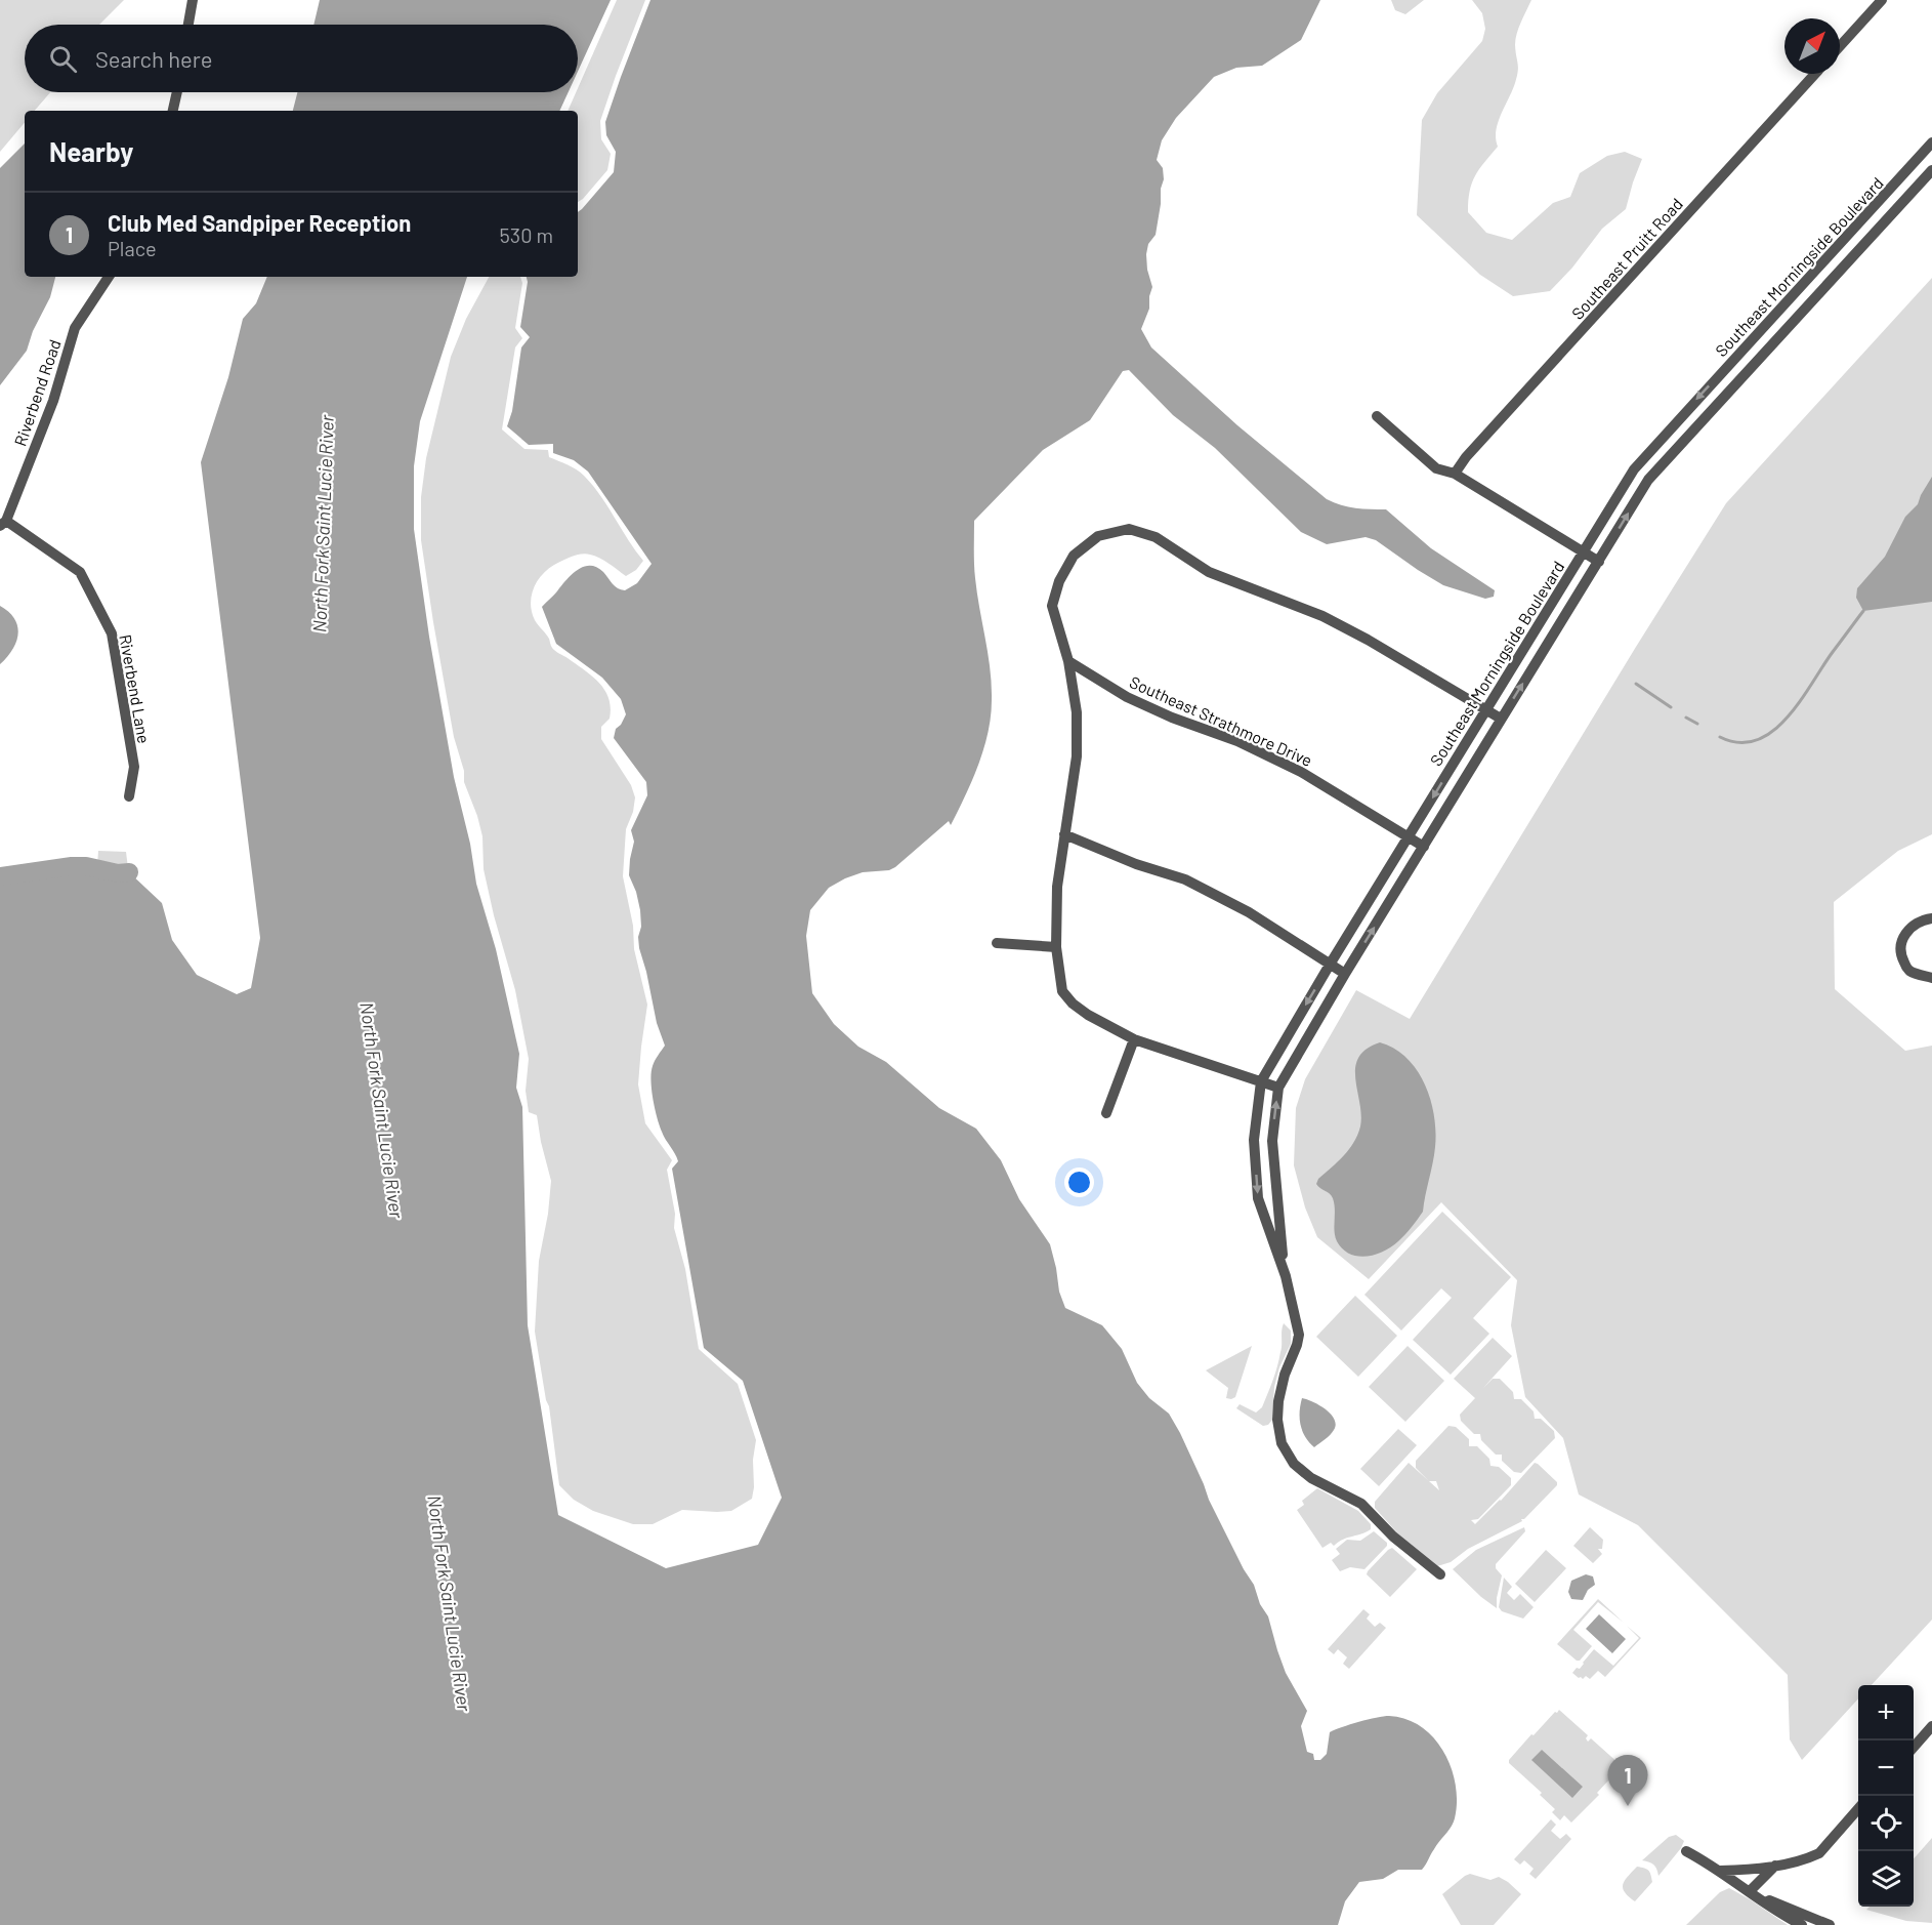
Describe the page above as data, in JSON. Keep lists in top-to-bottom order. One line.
{"streets":{"street":["Southeast Pruitt Road","Southeast Morningside Boulevard","Riverbend Road","Riverbend Lane","Southeast Strathmore Drive"]},"crossings":[["Southeast Morningside Boulevard","Southeast Strathmore Drive"],["Riverbend Road","Riverbend Lane"]],"water":["North Fork Saint Lucie River"],"north":"top right","page":{"search":"Search here","heading":"Nearby","list":[{"mark":"1","name":"Club Med Sandpiper Reception","note":"Place","value":"530 m"}],"map_buttons":["+","−"],"pins":"1"}}
